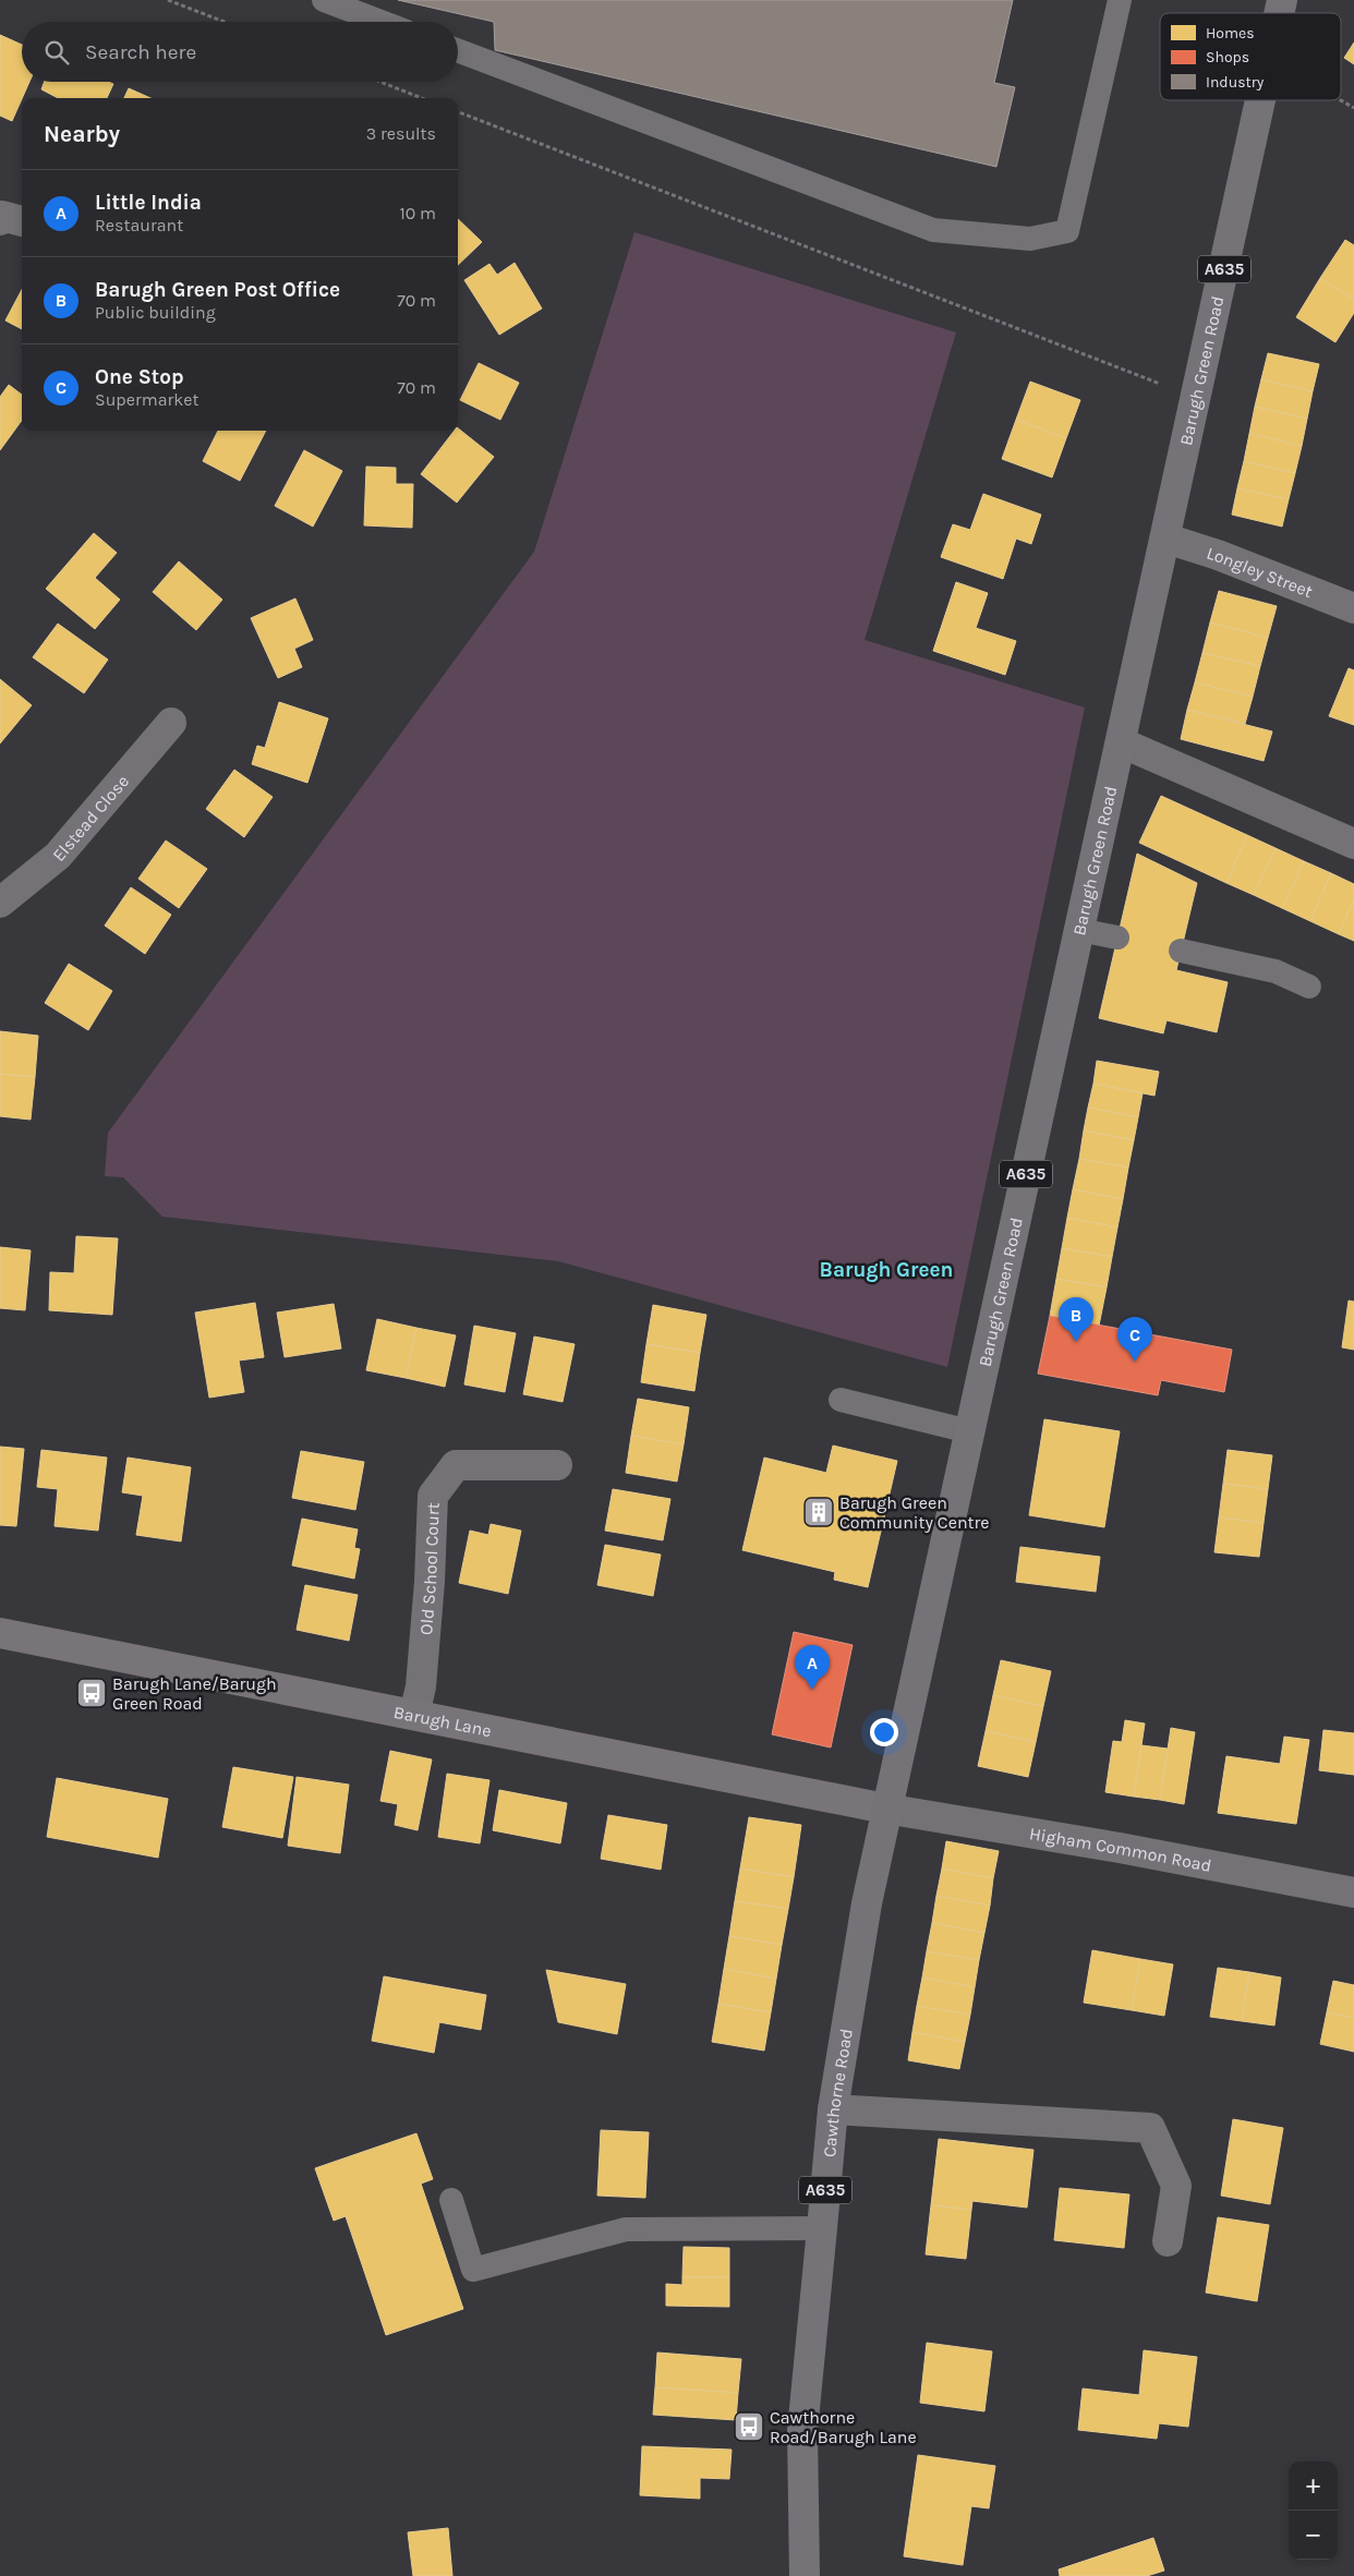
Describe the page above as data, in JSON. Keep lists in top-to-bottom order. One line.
{"streets":{"main road":["A635","Barugh Green Road","Barugh Lane","Cawthorne Road"],"street":["Longley Street","Elstead Close","Old School Court","Higham Common Road"]},"crossings":[["Barugh Green Road","Longley Street"],["Barugh Green Road","Barugh Lane"],["Barugh Green Road","Higham Common Road"],["Barugh Green Road","Cawthorne Road"],["Old School Court","Barugh Lane"],["Barugh Lane","Higham Common Road"],["Barugh Lane","Cawthorne Road"],["Higham Common Road","Cawthorne Road"]],"districts":["Barugh Green"],"places":{"building":["Barugh Green Community Centre"],"bus stop":["Barugh Lane/Barugh Green Road","Cawthorne Road/Barugh Lane"]},"legend":["Homes","Shops","Industry"],"page":{"search":"Search here","heading":["Nearby","3 results"],"list":[{"mark":"A","name":"Little India","note":"Restaurant","value":"10 m"},{"mark":"B","name":"Barugh Green Post Office","note":"Public building","value":"70 m"},{"mark":"C","name":"One Stop","note":"Supermarket","value":"70 m"}],"pins":["B","C","A"],"map_buttons":["+","−"]}}
